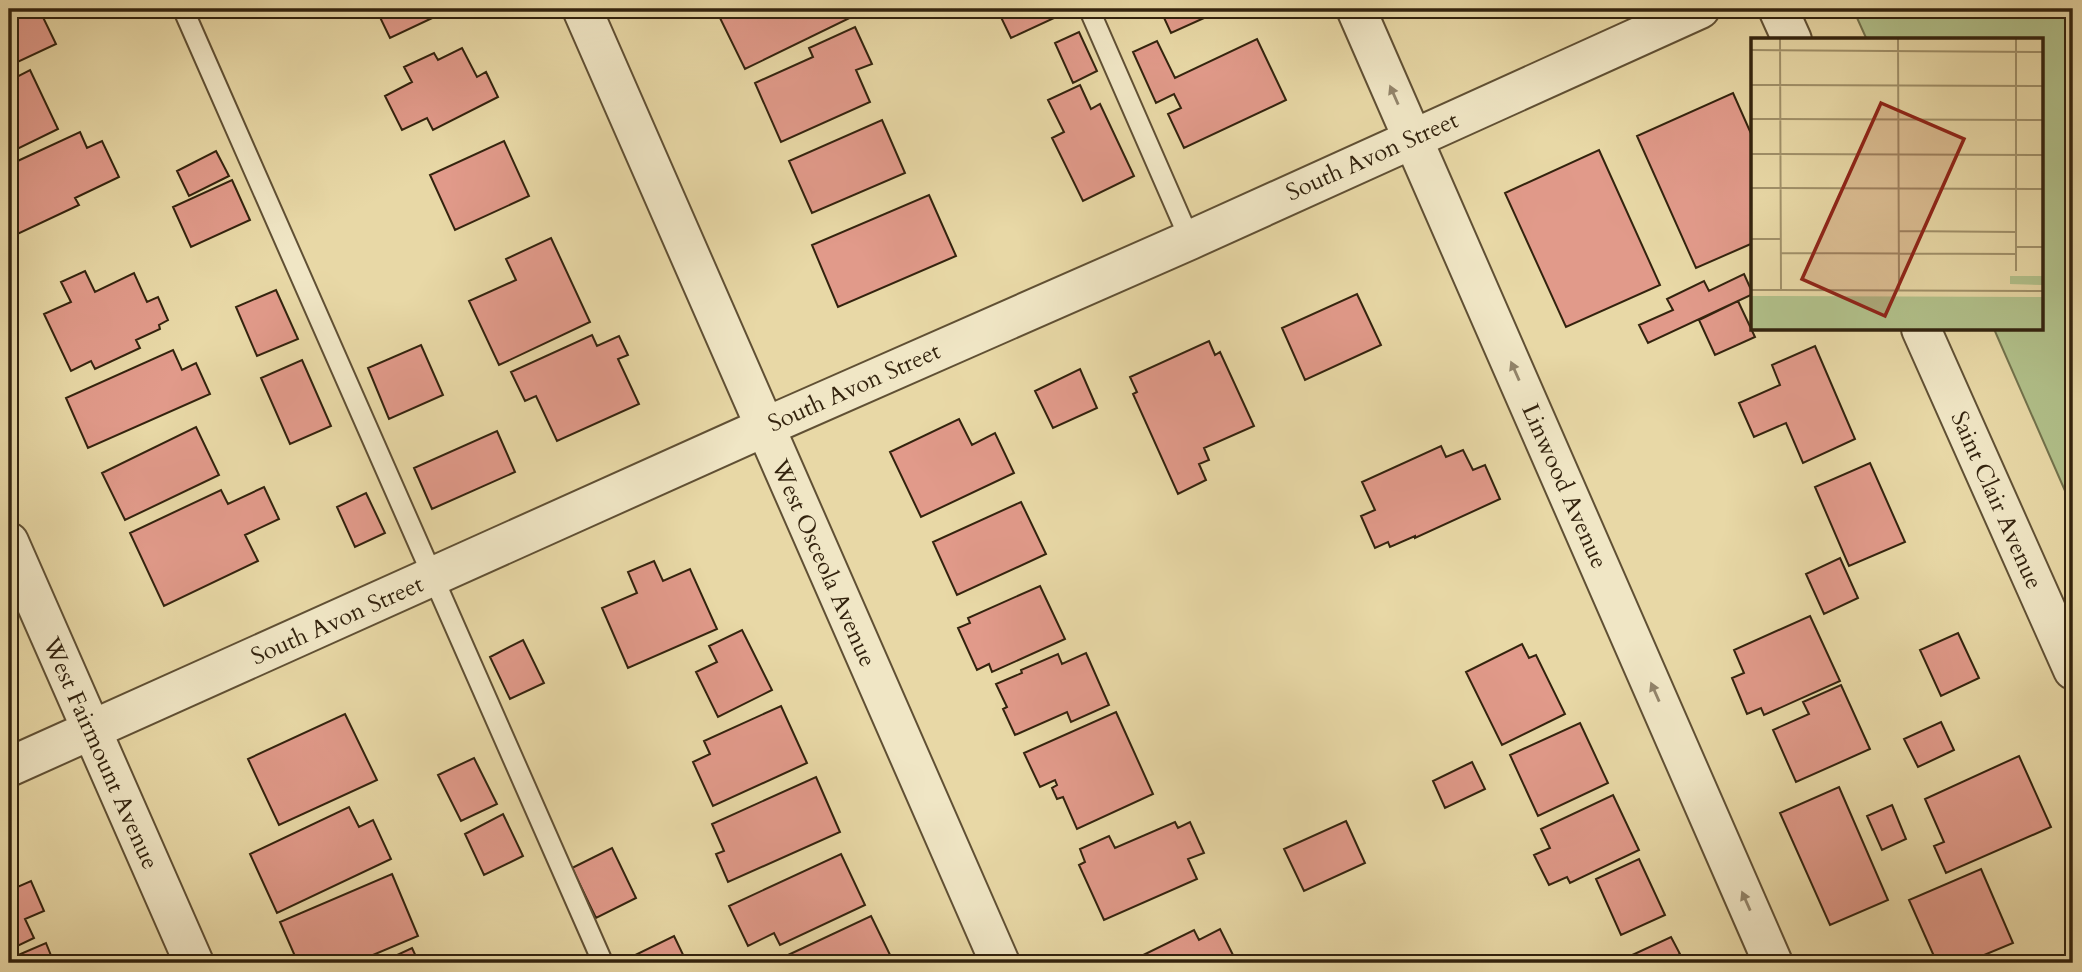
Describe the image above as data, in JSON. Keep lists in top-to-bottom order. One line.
{"streets":{"street":["South Avon Street","Linwood Avenue","Saint Clair Avenue","West Osceola Avenue","West Fairmount Avenue"]},"crossings":[["South Avon Street","Linwood Avenue"],["South Avon Street","West Osceola Avenue"],["South Avon Street","West Fairmount Avenue"]],"one_way":["Linwood Avenue"]}
